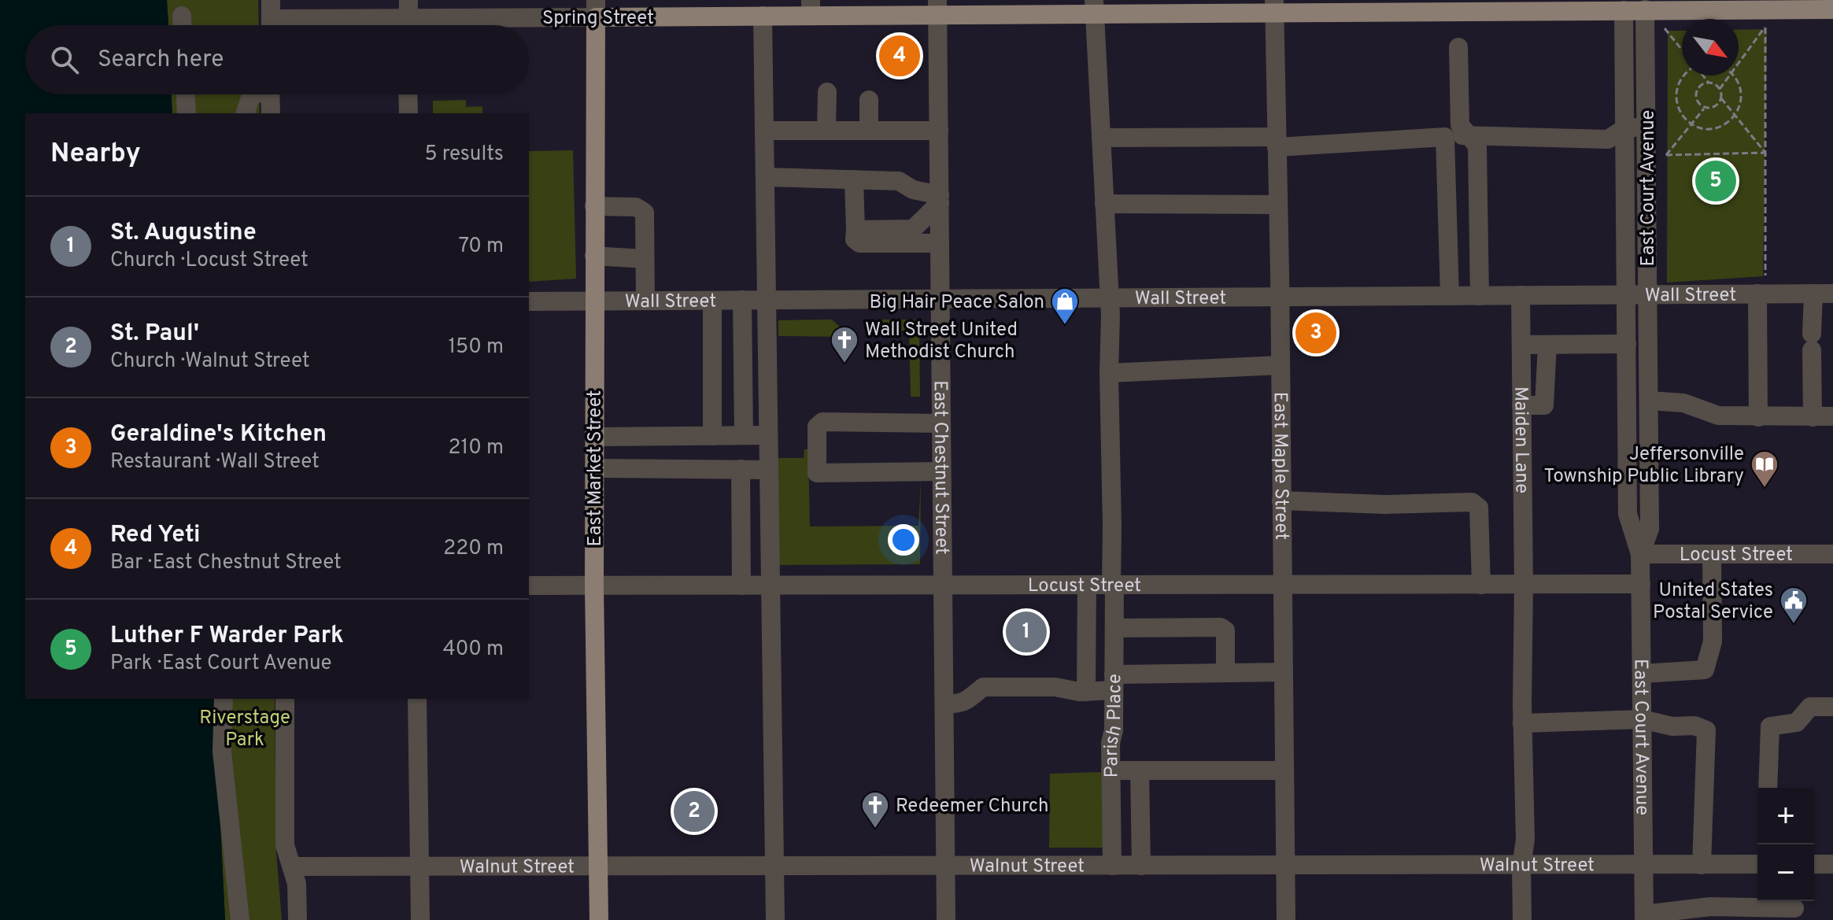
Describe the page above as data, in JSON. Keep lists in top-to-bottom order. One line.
{"streets":{"main road":["Spring Street","East Market Street"],"street":["East Court Avenue","Wall Street","Maiden Lane","East Maple Street","East Chestnut Street","Locust Street","Parish Place","Walnut Street"]},"crossings":[["Spring Street","East Court Avenue"],["Spring Street","East Maple Street"],["Spring Street","East Chestnut Street"],["Spring Street","East Market Street"],["Spring Street","Parish Place"],["East Court Avenue","Wall Street"],["East Court Avenue","Locust Street"],["East Court Avenue","Walnut Street"],["Wall Street","Maiden Lane"],["Wall Street","East Maple Street"],["Wall Street","East Chestnut Street"],["Wall Street","East Market Street"],["Wall Street","Parish Place"],["Maiden Lane","Locust Street"],["Maiden Lane","Walnut Street"],["East Maple Street","Locust Street"],["East Maple Street","Walnut Street"],["East Chestnut Street","Locust Street"],["East Chestnut Street","Walnut Street"],["East Market Street","Locust Street"],["East Market Street","Walnut Street"],["Locust Street","Parish Place"],["Parish Place","Walnut Street"]],"parks":["Riverstage Park"],"places":{"shop":["Big Hair Peace Salon"],"church":["Wall Street United Methodist Church","Redeemer Church"],"library":["Jeffersonville Township Public Library"],"public building":["United States Postal Service"]},"north":"bottom right","page":{"search":"Search here","pins":["4","5","3","1","2"],"heading":["Nearby","5 results"],"list":[{"mark":"1","name":"St. Augustine","note":"Church · Locust Street","value":"70 m"},{"mark":"2","name":"St. Paul'","note":"Church · Walnut Street","value":"150 m"},{"mark":"3","name":"Geraldine's Kitchen","note":"Restaurant · Wall Street","value":"210 m"},{"mark":"4","name":"Red Yeti","note":"Bar · East Chestnut Street","value":"220 m"},{"mark":"5","name":"Luther F Warder Park","note":"Park · East Court Avenue","value":"400 m"}],"map_buttons":["+","−"]}}
